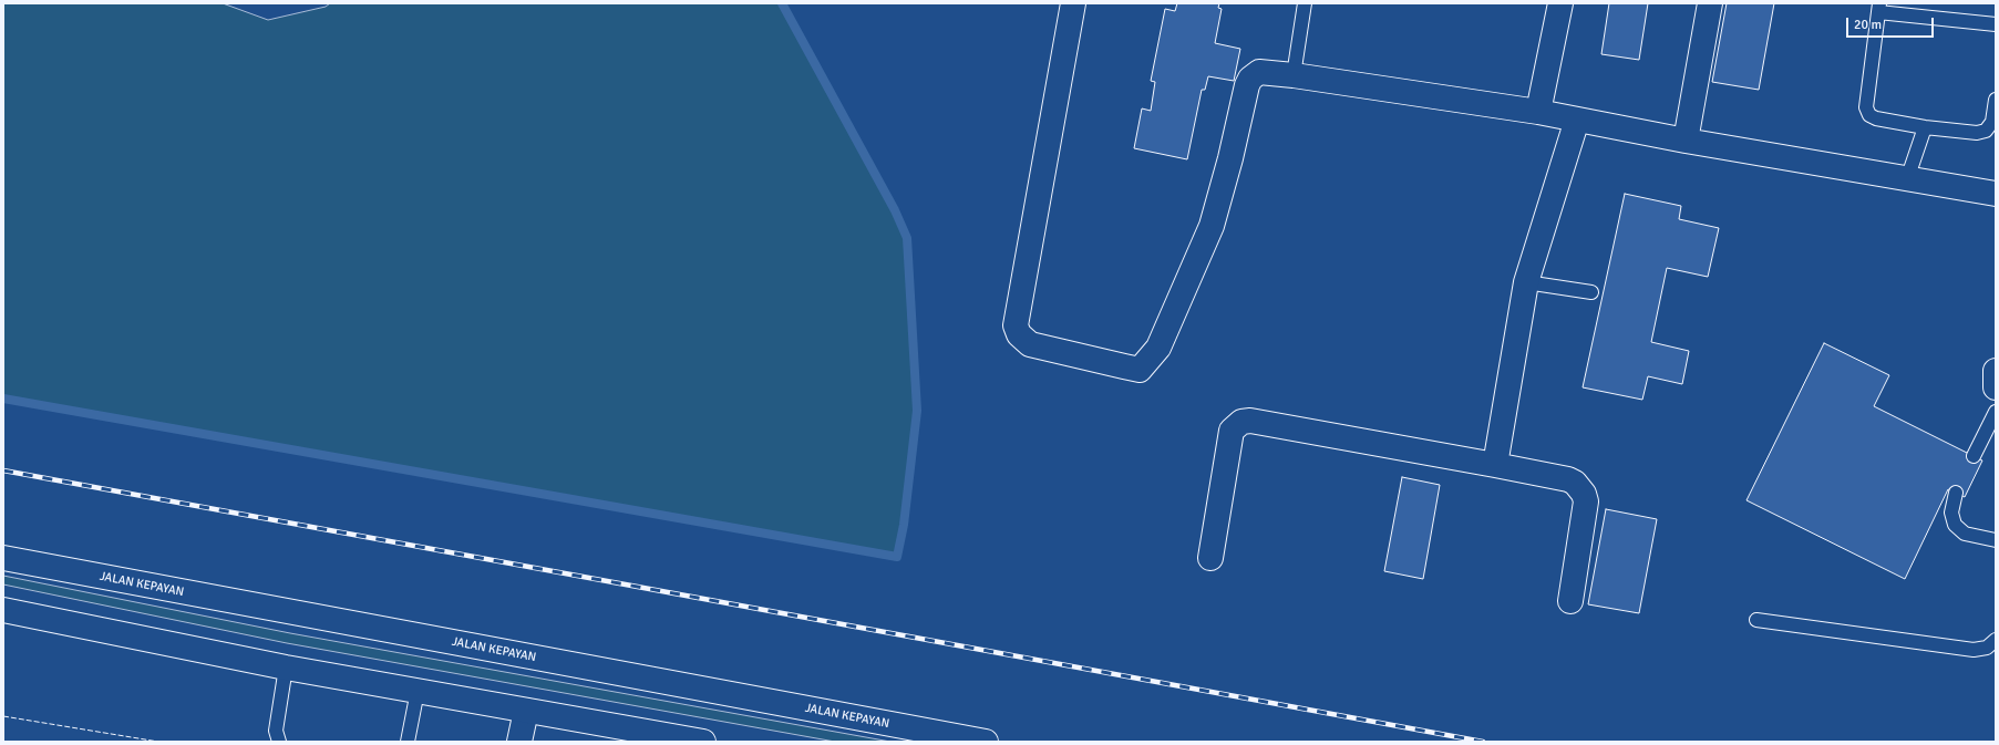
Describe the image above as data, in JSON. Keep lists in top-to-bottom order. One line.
{"streets":{"main road":["JALAN KEPAYAN"]},"scale_bar":"20 m"}
